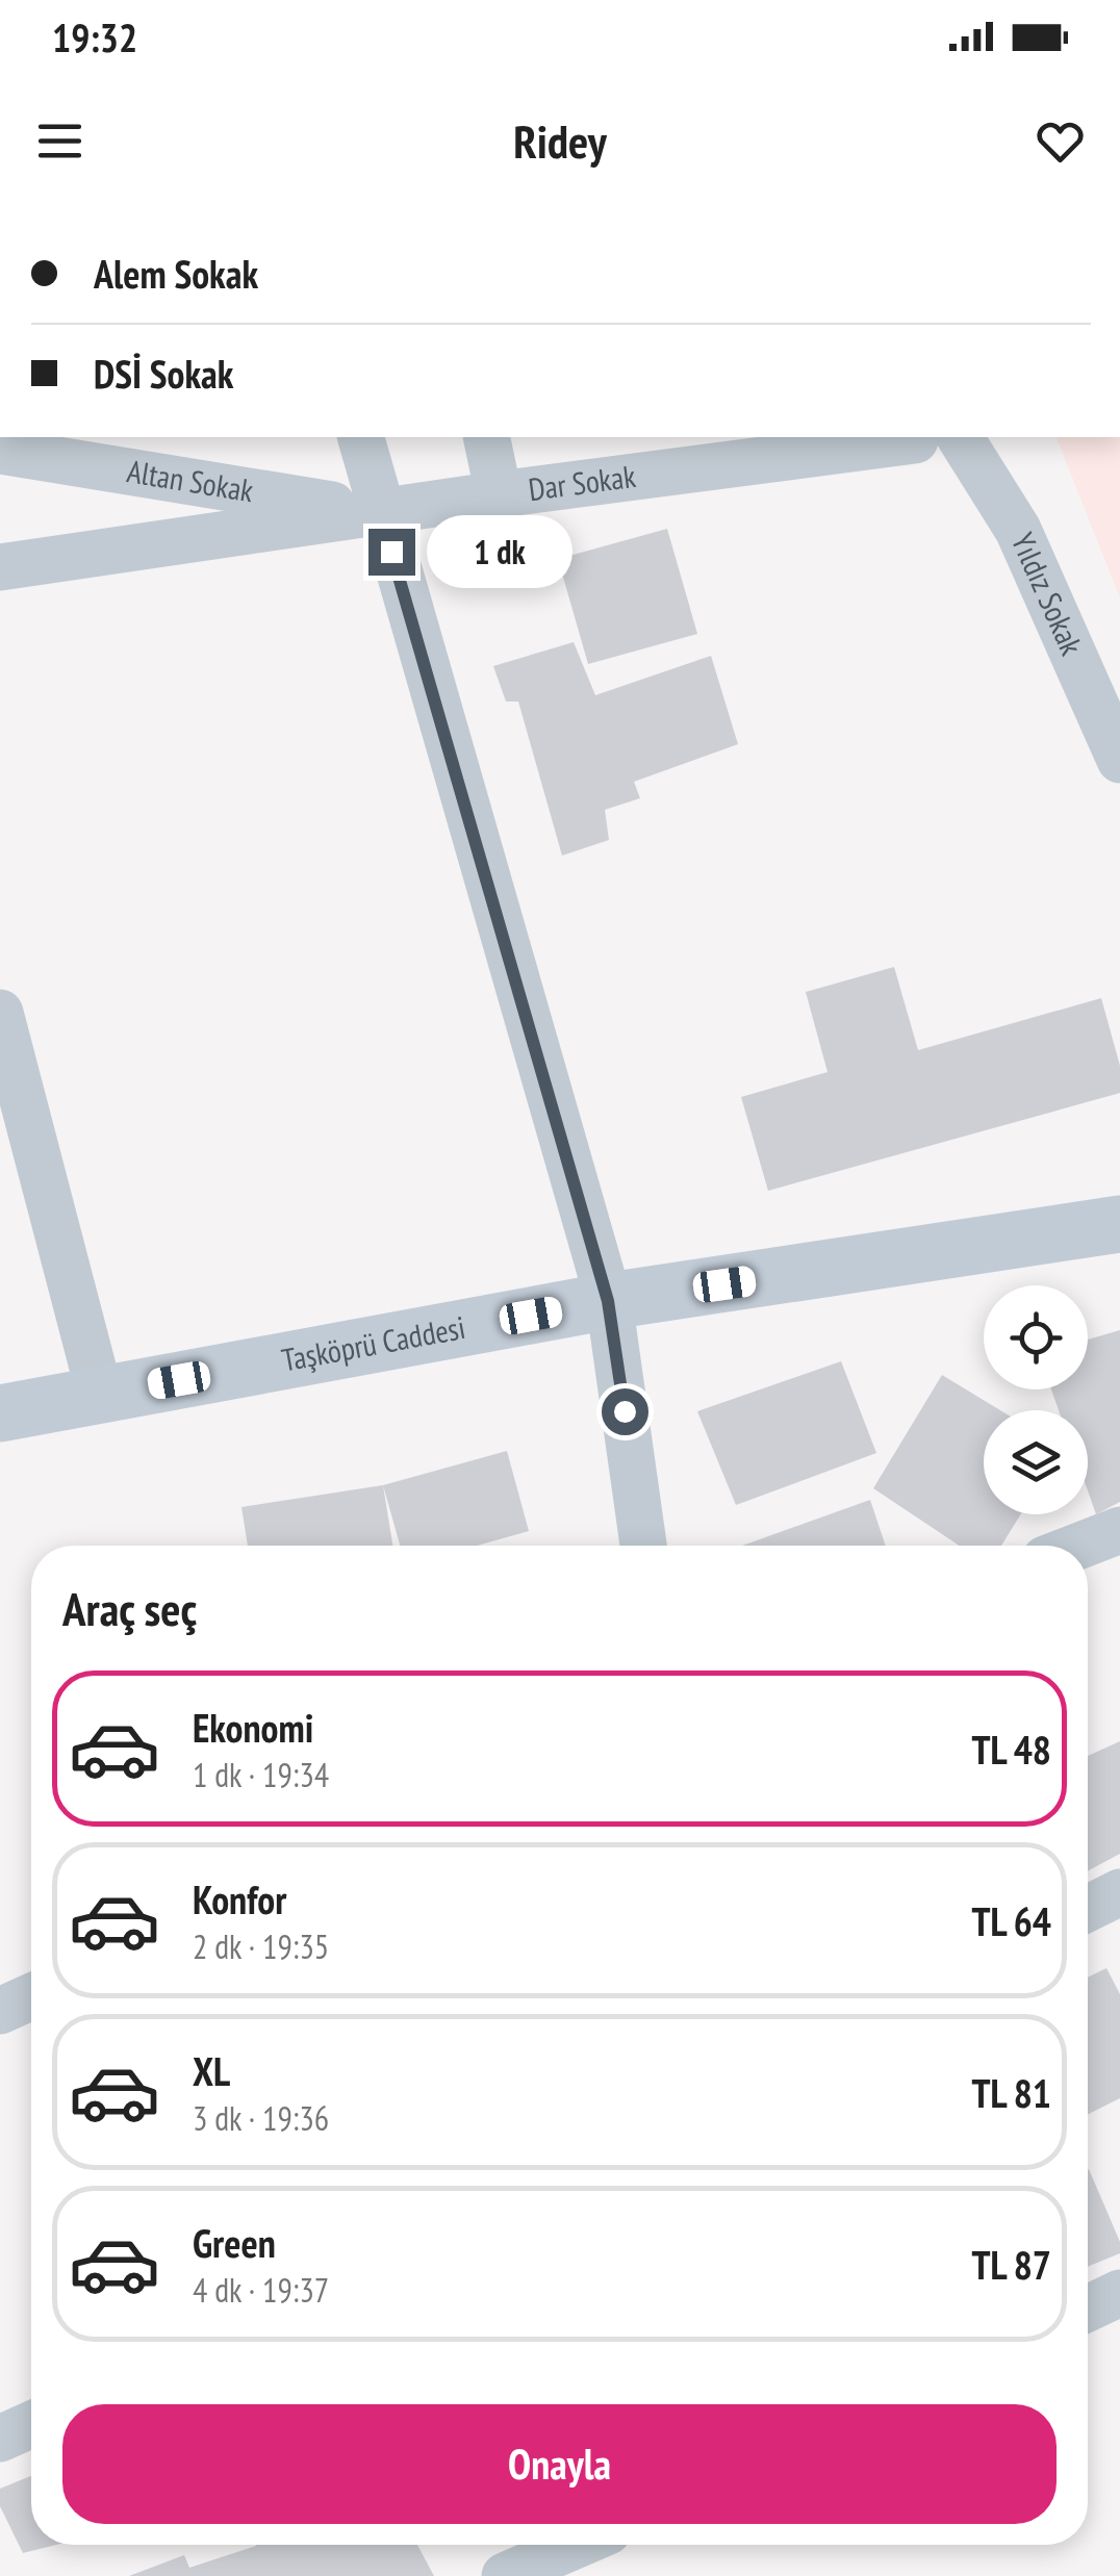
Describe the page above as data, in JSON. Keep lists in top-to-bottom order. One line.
{"streets":{"main road":["Taşköprü Caddesi"],"street":["Altan Sokak","Dar Sokak","Yıldız Sokak"]},"crossings":[["Altan Sokak","Dar Sokak"]],"page":{"status":"19:32","header":"Ridey","banner":["Alem Sokak","DSİ Sokak"],"bubble":"1 dk","heading":"Araç seç","list":[{"name":"Ekonomi","note":"1 dk · 19:34","value":"TL 48"},{"name":"Konfor","note":"2 dk · 19:35","value":"TL 64"},{"name":"XL","note":"3 dk · 19:36","value":"TL 81"},{"name":"Green","note":"4 dk · 19:37","value":"TL 87"}],"buttons":"Onayla"}}
